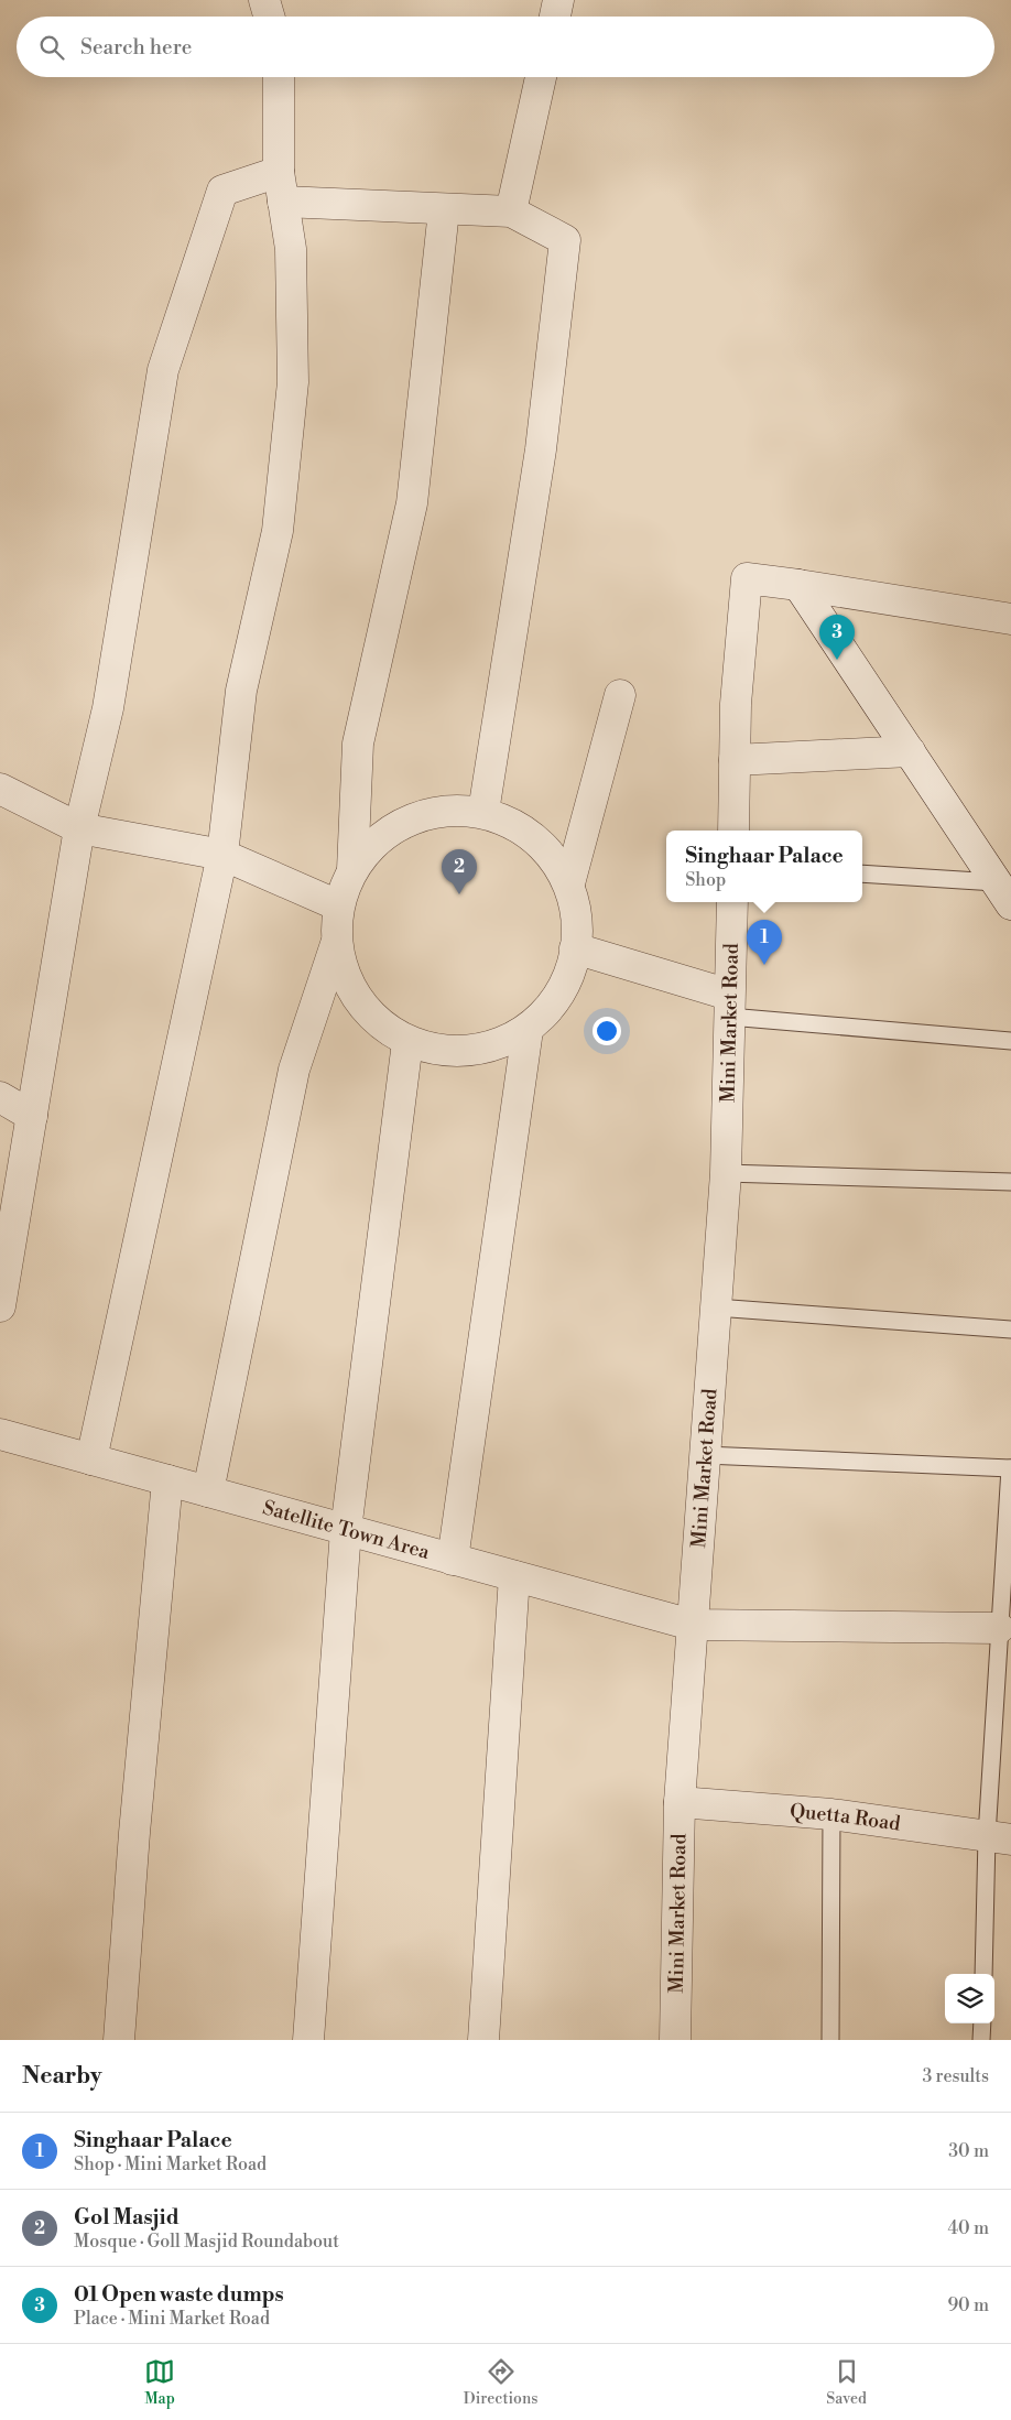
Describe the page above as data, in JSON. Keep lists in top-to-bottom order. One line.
{"streets":{"street":["Mini Market Road","Satellite Town Area","Quetta Road"]},"crossings":[["Mini Market Road","Satellite Town Area"],["Mini Market Road","Quetta Road"]],"page":{"search":"Search here","pins":["3","2","1"],"popup":["Singhaar Palace","Shop"],"heading":["Nearby","3 results"],"list":[{"mark":"1","name":"Singhaar Palace","note":"Shop · Mini Market Road","value":"30 m"},{"mark":"2","name":"Gol Masjid","note":"Mosque · Goll Masjid Roundabout","value":"40 m"},{"mark":"3","name":"01 Open waste dumps","note":"Place · Mini Market Road","value":"90 m"}],"nav":["Map","Directions","Saved"]}}
